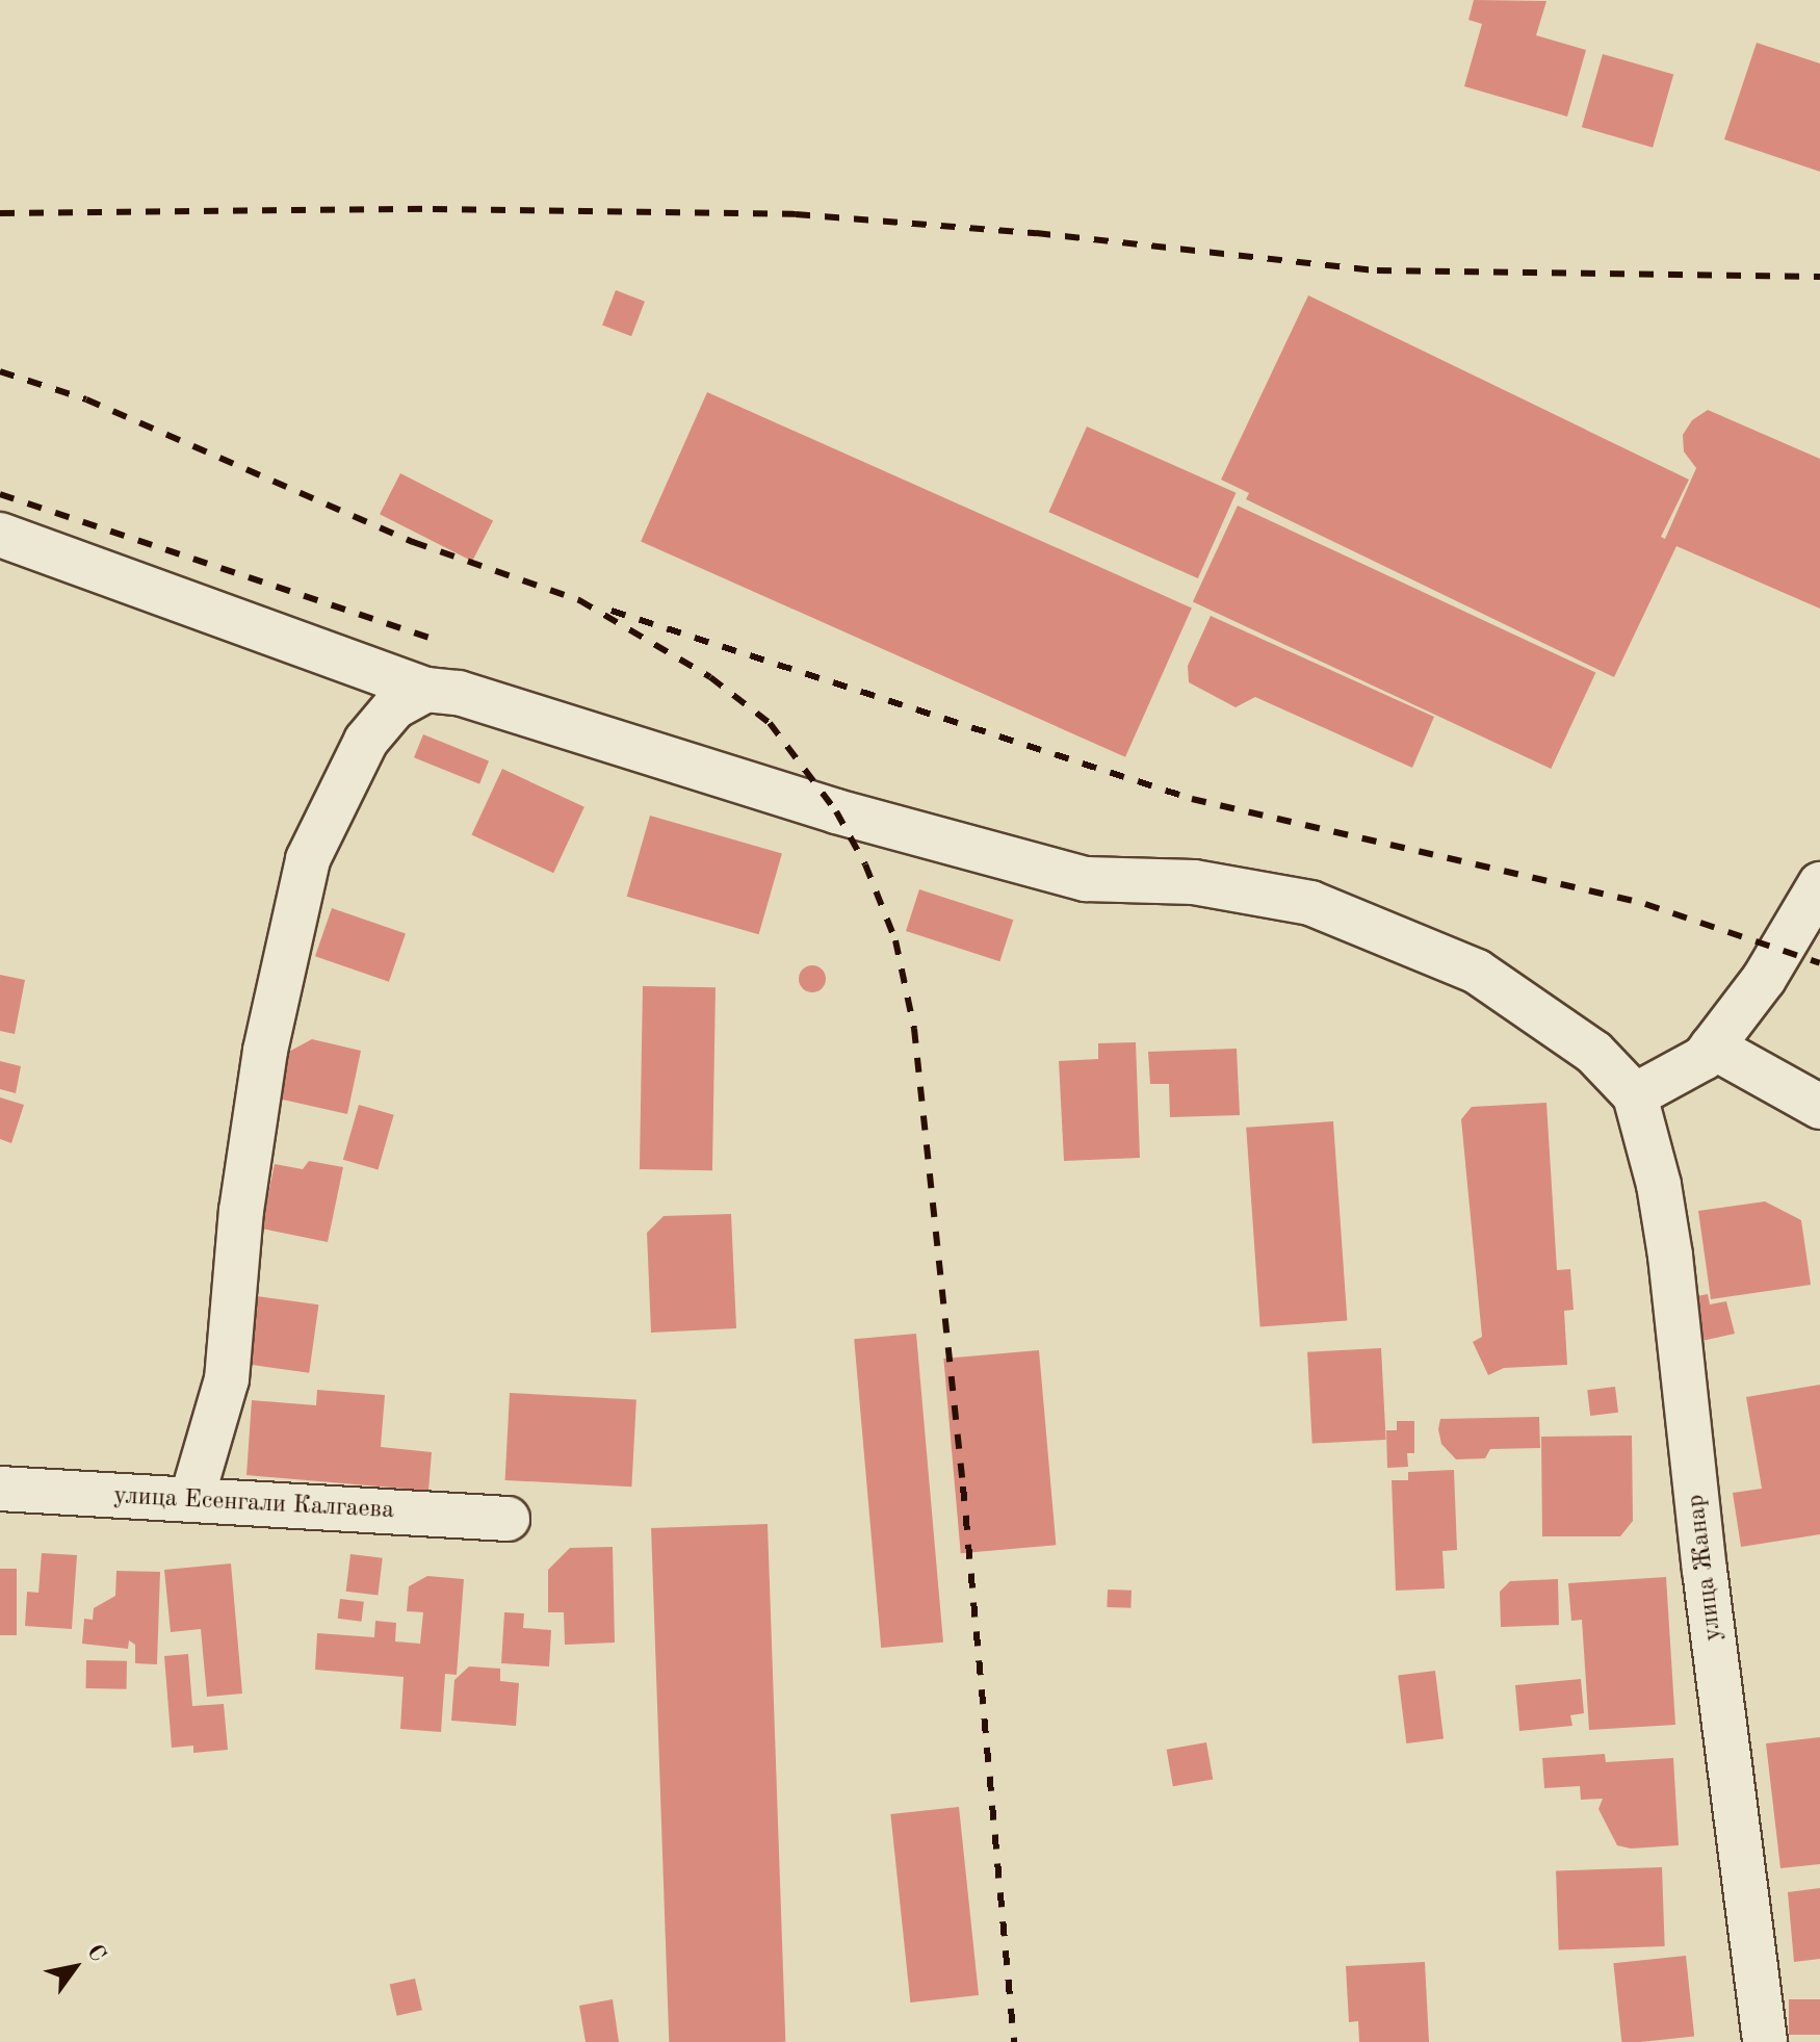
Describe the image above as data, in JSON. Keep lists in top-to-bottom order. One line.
{"streets":{"street":["улица Есенгали Калгаева","улица Жанар"]},"north":"top right"}
